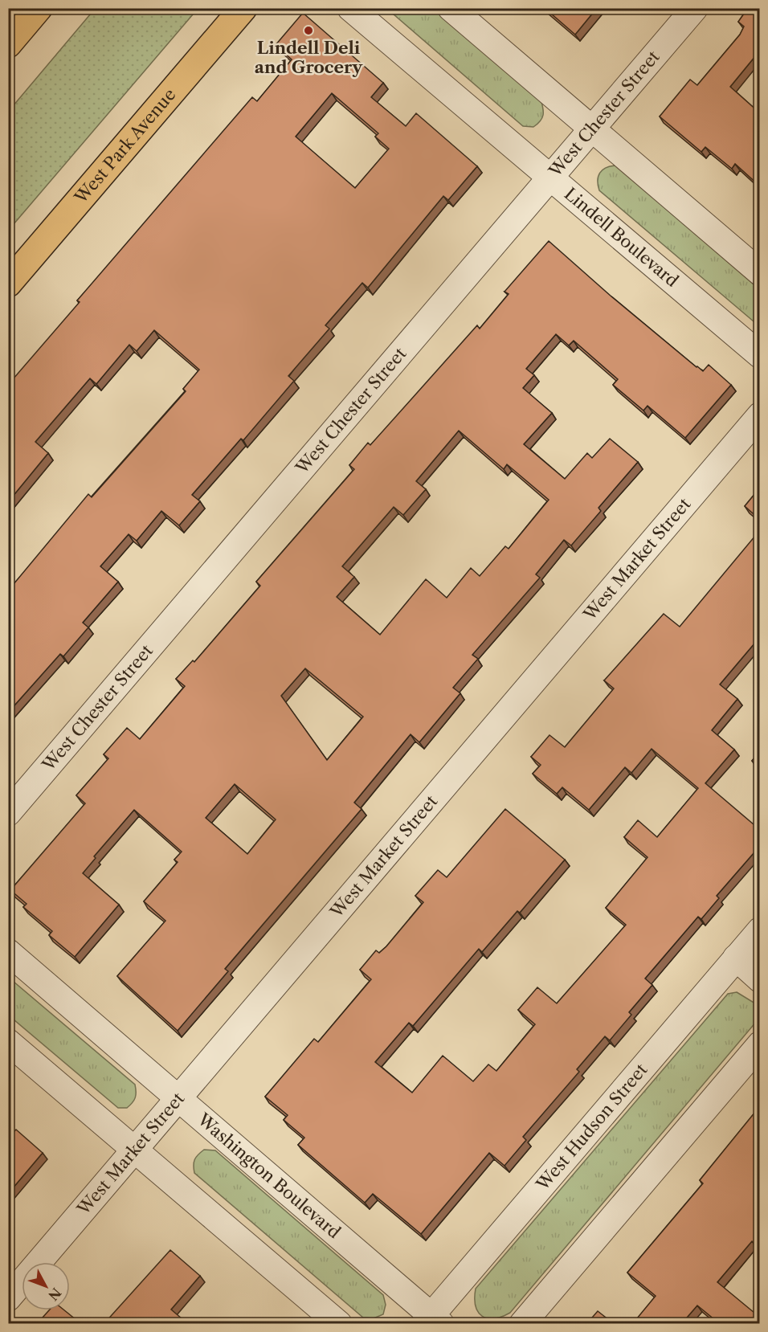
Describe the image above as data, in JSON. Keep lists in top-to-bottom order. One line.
{"streets":{"highway":["West Park Avenue"],"street":["West Chester Street","Lindell Boulevard","West Market Street","West Hudson Street","Washington Boulevard"]},"crossings":[["West Chester Street","Lindell Boulevard"],["West Market Street","Washington Boulevard"],["West Hudson Street","Washington Boulevard"]],"places":["Lindell Deli and Grocery"],"north":"bottom right"}
